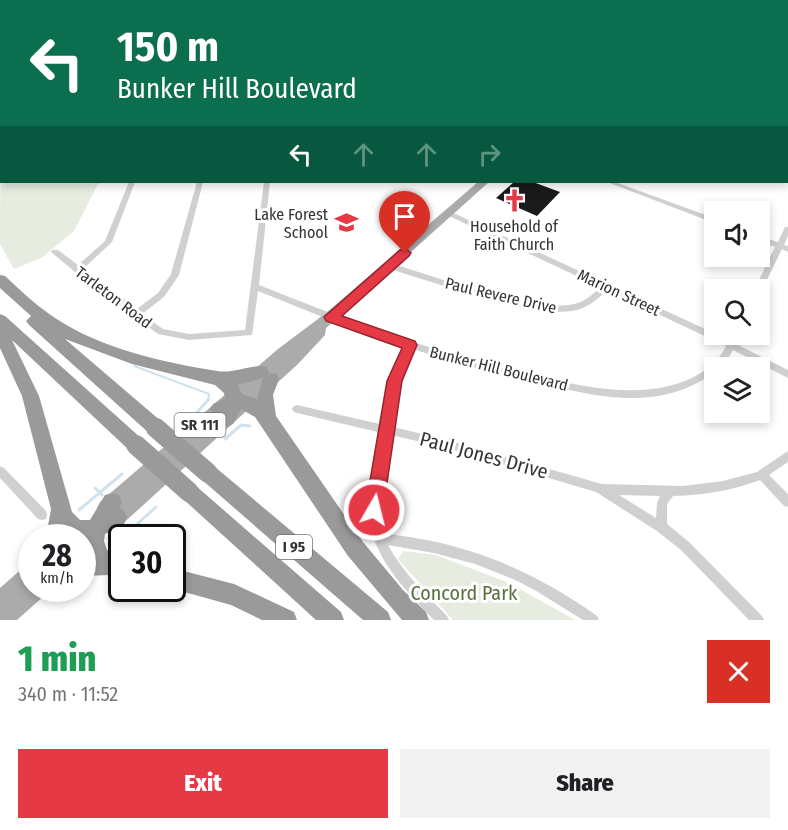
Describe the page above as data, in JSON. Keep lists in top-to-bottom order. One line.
{"streets":{"highway":["I 95"],"main road":["SR 111"],"street":["Marion Street","Paul Revere Drive","Tarleton Road","Bunker Hill Boulevard","Paul Jones Drive"]},"crossings":[["Marion Street","Paul Revere Drive"],["Marion Street","Bunker Hill Boulevard"],["Marion Street","SR 111"],["Paul Revere Drive","SR 111"],["Tarleton Road","Bunker Hill Boulevard"],["Bunker Hill Boulevard","SR 111"]],"parks":["Concord Park"],"places":{"church":["Household of Faith Church"],"school or university":["Lake Forest School"]},"page":{"turn":["150 m","Bunker Hill Boulevard"],"speed":"28 km/h","limit":"30","heading":["1 min","340 m · 11:52"],"buttons":["Exit","Share"]}}
